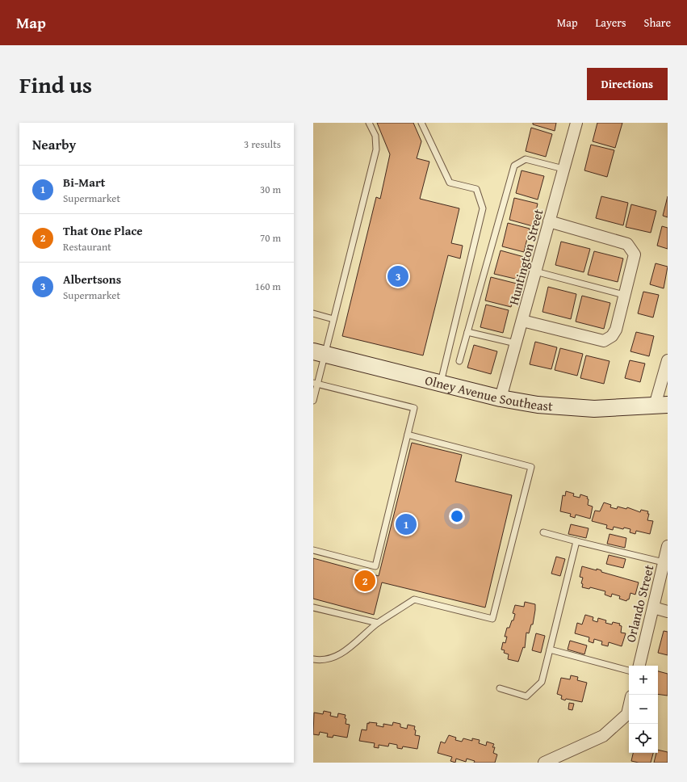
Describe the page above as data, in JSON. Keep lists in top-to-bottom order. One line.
{"streets":{"main road":["Olney Avenue Southeast"],"street":["Huntington Street","Orlando Street"]},"crossings":[["Huntington Street","Olney Avenue Southeast"]],"page":{"header":"Map","nav":["Map","Layers","Share"],"title":"Find us","buttons":"Directions","heading":["Nearby","3 results"],"list":[{"mark":"1","name":"Bi-Mart","note":"Supermarket","value":"30 m"},{"mark":"2","name":"That One Place","note":"Restaurant","value":"70 m"},{"mark":"3","name":"Albertsons","note":"Supermarket","value":"160 m"}],"pins":["3","1","2"],"map_buttons":["+","−"]}}
